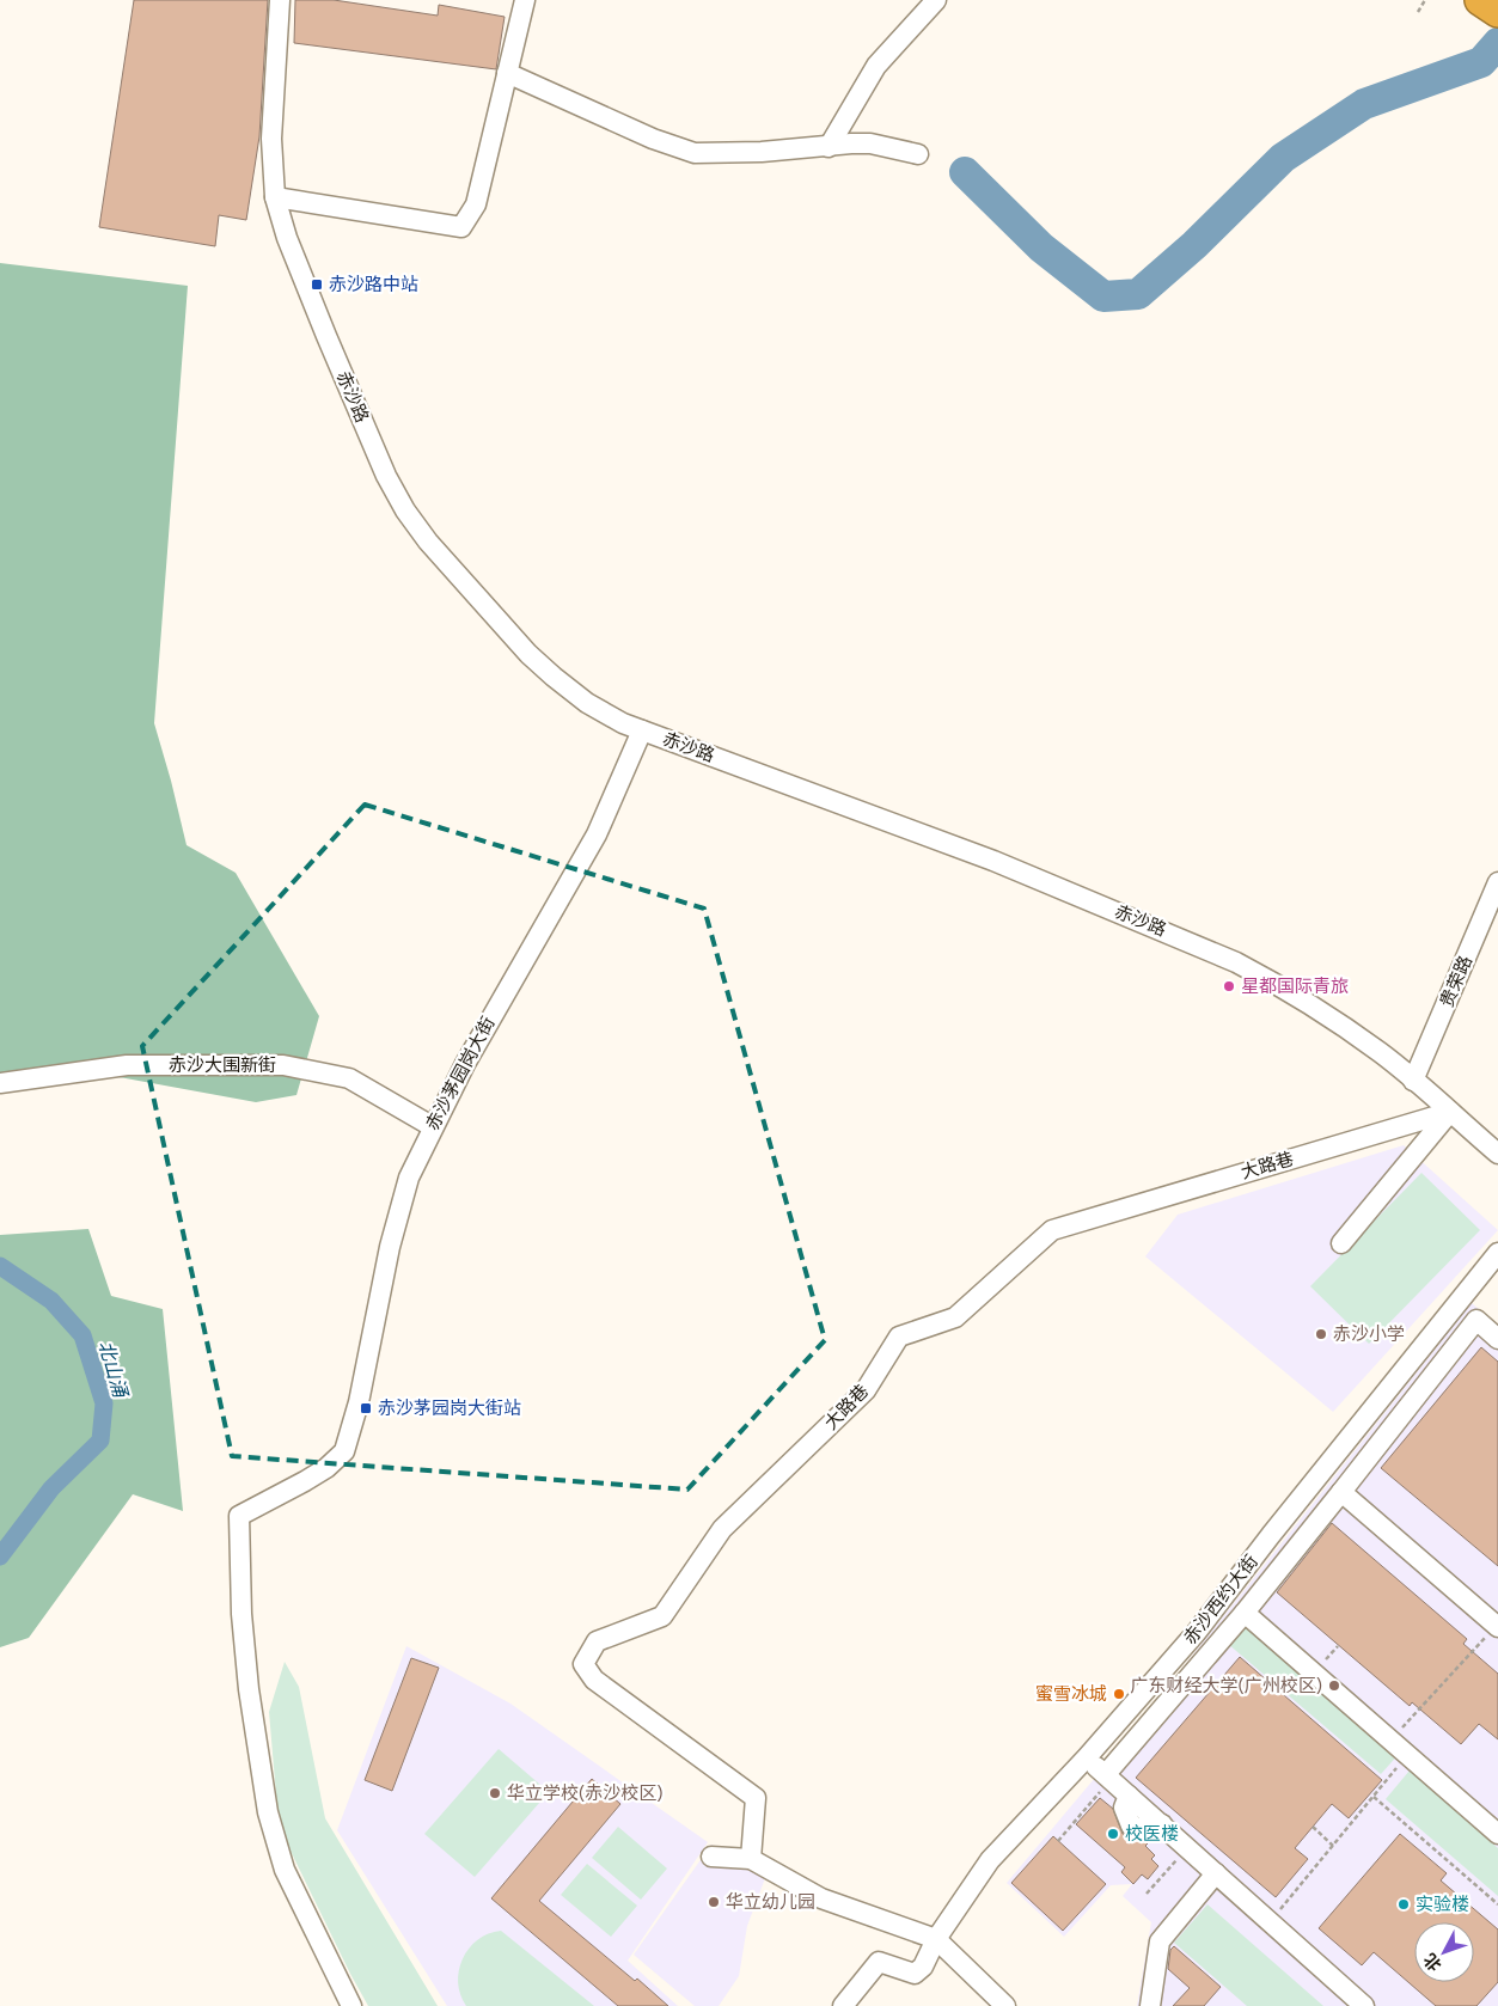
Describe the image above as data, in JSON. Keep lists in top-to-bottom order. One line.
{"streets":{"street":["赤沙路","贵荣路","赤沙大围新街","赤沙茅园岗大街","大路巷","赤沙西约大街"]},"crossings":[["赤沙路","贵荣路"],["赤沙路","赤沙茅园岗大街"],["赤沙路","大路巷"],["赤沙大围新街","赤沙茅园岗大街"]],"water":["北山涌"],"places":{"transit":["赤沙路中站","赤沙茅园岗大街站"],"other":["星都国际青旅","赤沙小学","广东财经大学(广州校区)","蜜雪冰城","华立学校(赤沙校区)","校医楼","华立幼儿园","实验楼"]},"north":"bottom left"}
